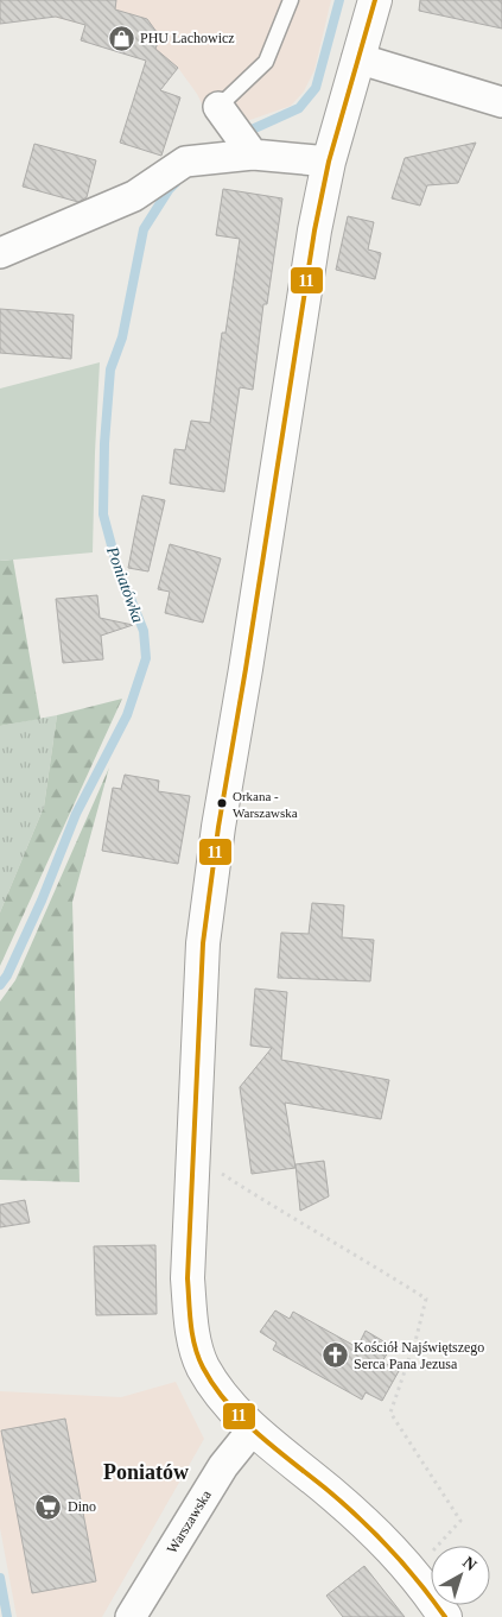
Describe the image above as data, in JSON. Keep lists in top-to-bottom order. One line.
{"streets":{"street":["Warszawska"]},"districts":["Poniatów"],"water":["Poniatówka"],"places":{"shop":["PHU Lachowicz"],"other":["Orkana - Warszawska"],"church":["Kościół Najświętszego Serca Pana Jezusa"],"supermarket":["Dino"]},"lines":["transit line 11"],"north":"top right"}
